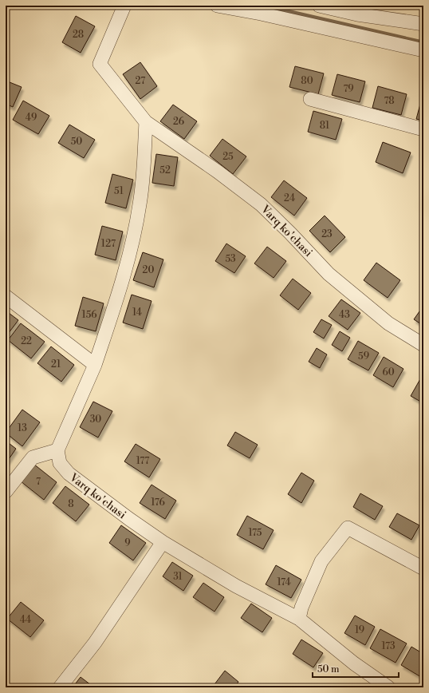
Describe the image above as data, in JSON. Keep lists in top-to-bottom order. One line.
{"streets":{"street":["Varq ko'chasi"]},"house_numbers":["28","27","80","79","78","49","26","81","50","25","52","51","24","23","127","53","20","14","156","43","22","59","21","60","30","13","177","7","176","8","175","9","31","174","44","19","173"],"scale_bar":"50 m"}
